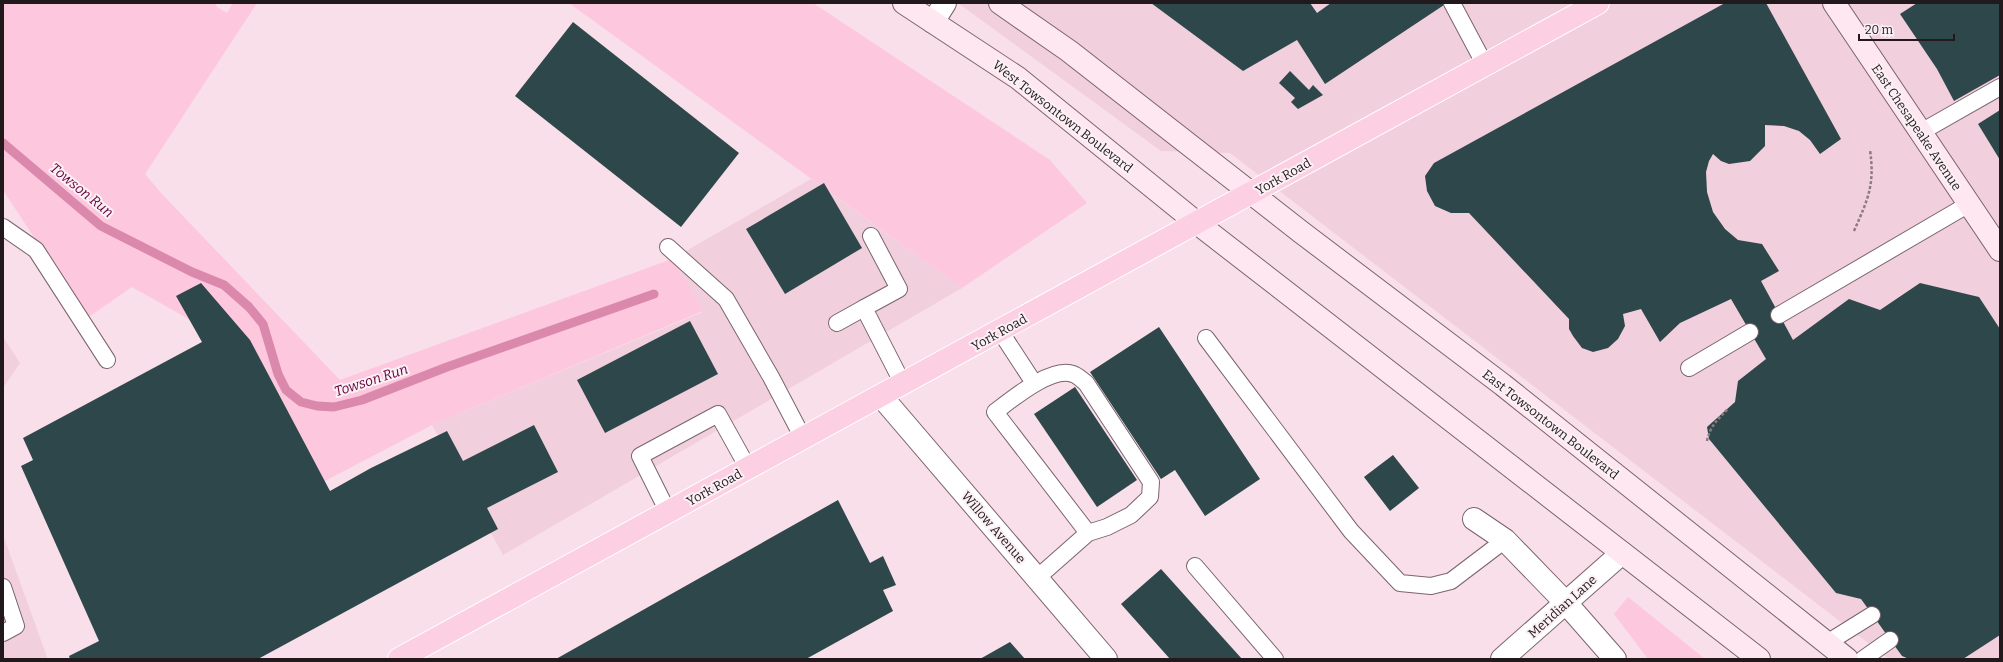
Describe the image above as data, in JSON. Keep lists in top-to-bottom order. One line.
{"streets":{"main road":["West Towsontown Boulevard","East Chesapeake Avenue","York Road","East Towsontown Boulevard"],"street":["Willow Avenue","Meridian Lane"]},"crossings":[["West Towsontown Boulevard","York Road"],["York Road","East Towsontown Boulevard"],["York Road","Willow Avenue"]],"water":["Towson Run"],"scale_bar":"20 m"}
